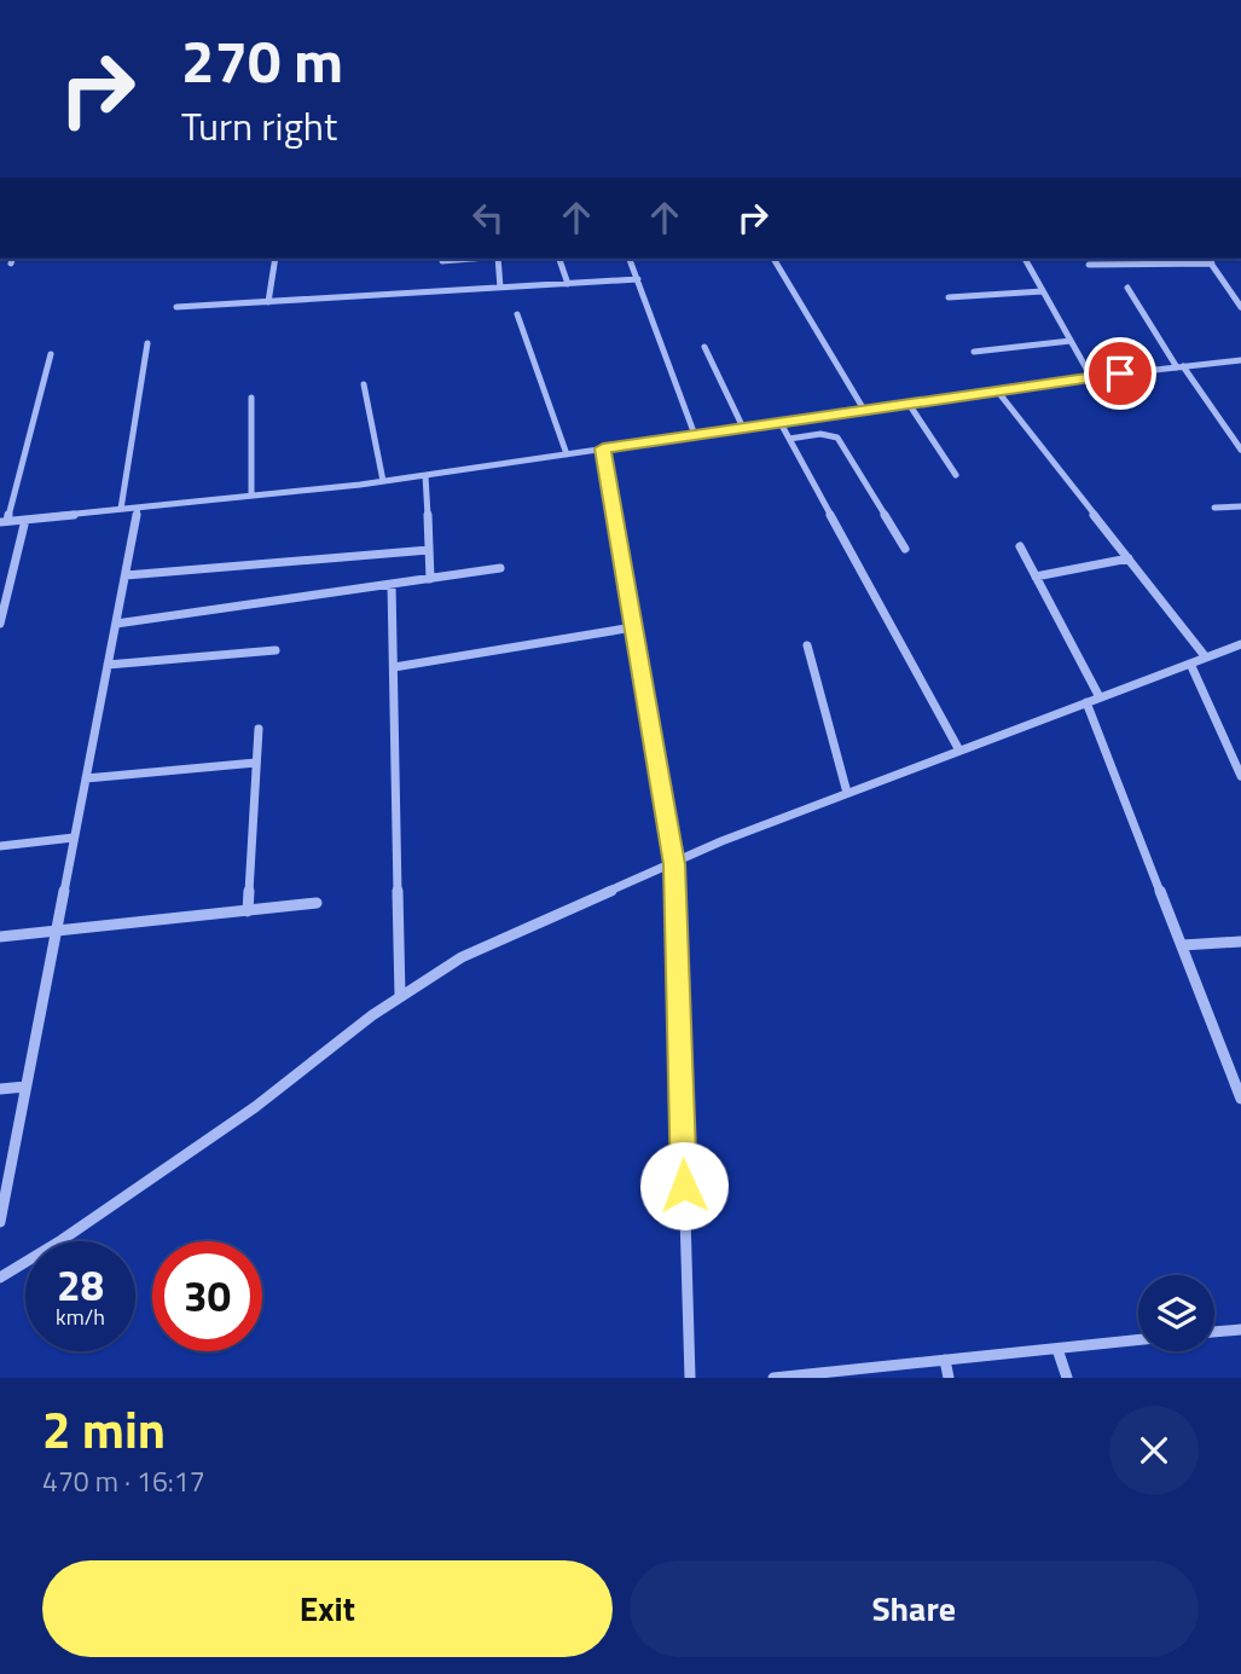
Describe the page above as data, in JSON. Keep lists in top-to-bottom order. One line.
{"page":{"turn":["270 m","Turn right"],"speed":"28 km/h","limit":"30","heading":["2 min","470 m · 16:17"],"buttons":["Exit","Share"]}}
